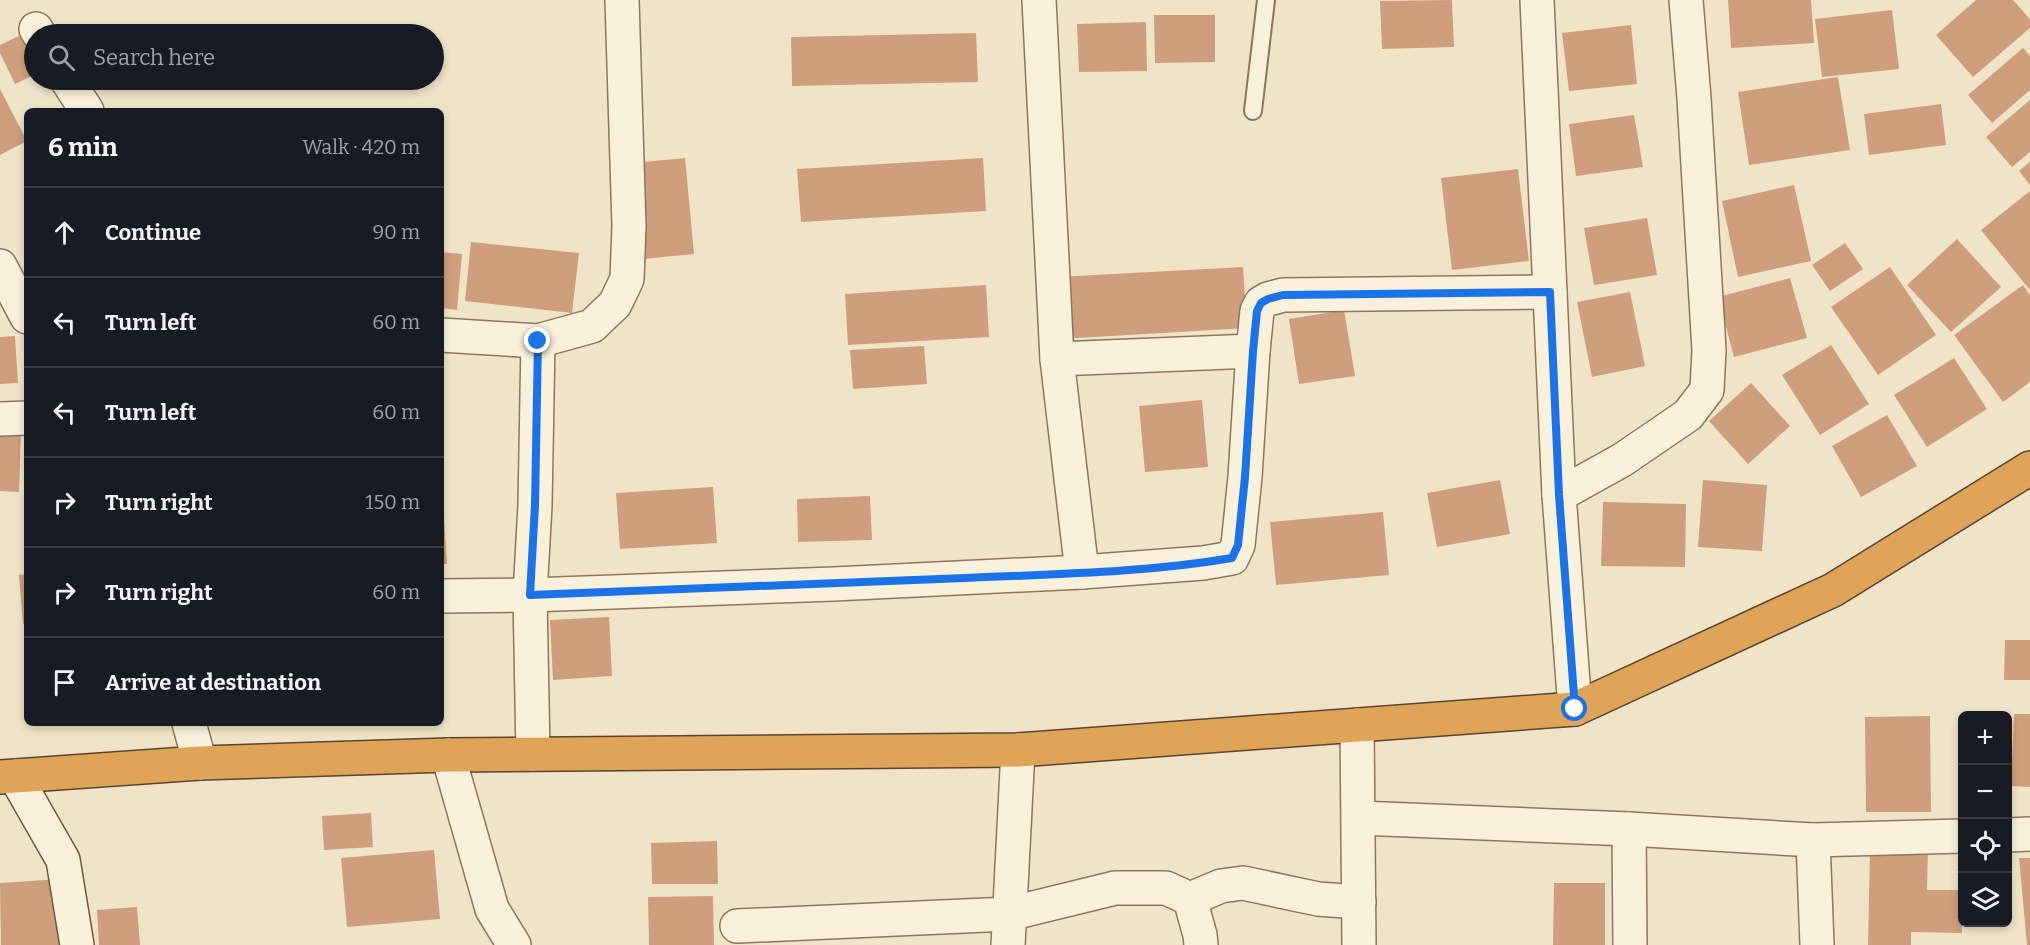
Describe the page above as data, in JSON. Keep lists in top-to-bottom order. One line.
{"page":{"search":"Search here","heading":["6 min","Walk · 420 m"],"list":[["Continue","90 m"],["Turn left","60 m"],["Turn left","60 m"],["Turn right","150 m"],["Turn right","60 m"],"Arrive at destination"],"map_buttons":["+","−"]}}
